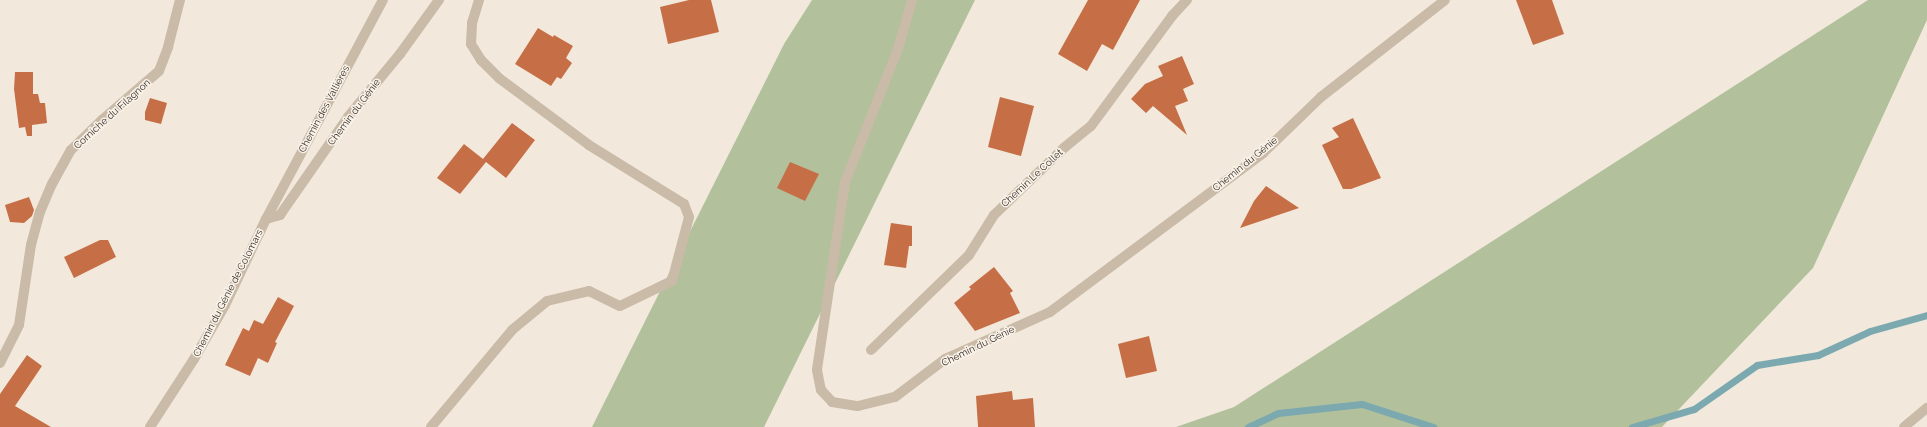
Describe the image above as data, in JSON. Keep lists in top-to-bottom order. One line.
{"streets":{"street":["Chemin des Vallières","Chemin du Génie","Corniche du Filagnon","Chemin Le Collet","Chemin du Génie de Colomars"]},"crossings":[["Chemin des Vallières","Chemin du Génie"],["Chemin des Vallières","Chemin du Génie de Colomars"],["Chemin du Génie","Chemin du Génie de Colomars"]]}
